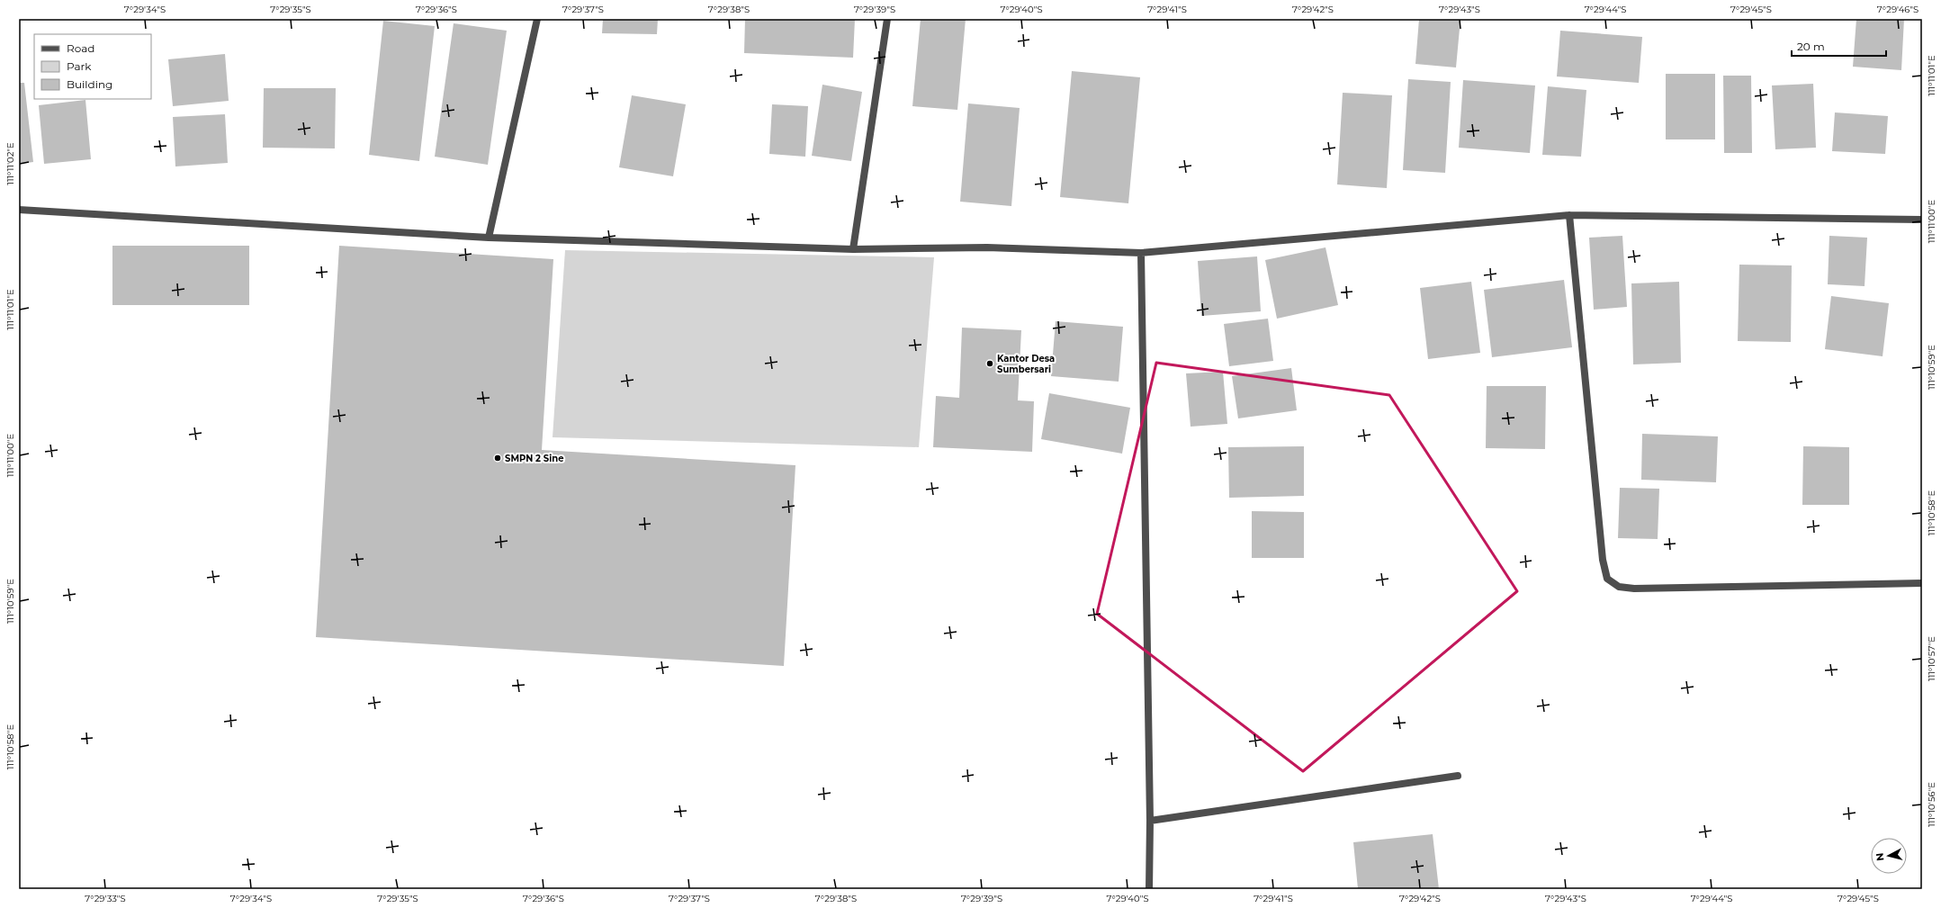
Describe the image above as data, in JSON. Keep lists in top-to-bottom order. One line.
{"places":["Kantor Desa Sumbersari","SMPN 2 Sine"],"legend":["Road","Park","Building"],"scale_bar":"20 m","north":"left","coordinates":["7°29'34\"S","7°29'35\"S","7°29'36\"S","7°29'37\"S","7°29'38\"S","7°29'39\"S","7°29'40\"S","7°29'41\"S","7°29'42\"S","7°29'43\"S","7°29'44\"S","7°29'45\"S","7°29'46\"S","111°11'01\"E","111°11'02\"E","111°11'00\"E","111°10'59\"E","111°10'58\"E","111°10'57\"E","111°10'56\"E","7°29'33\"S"]}
